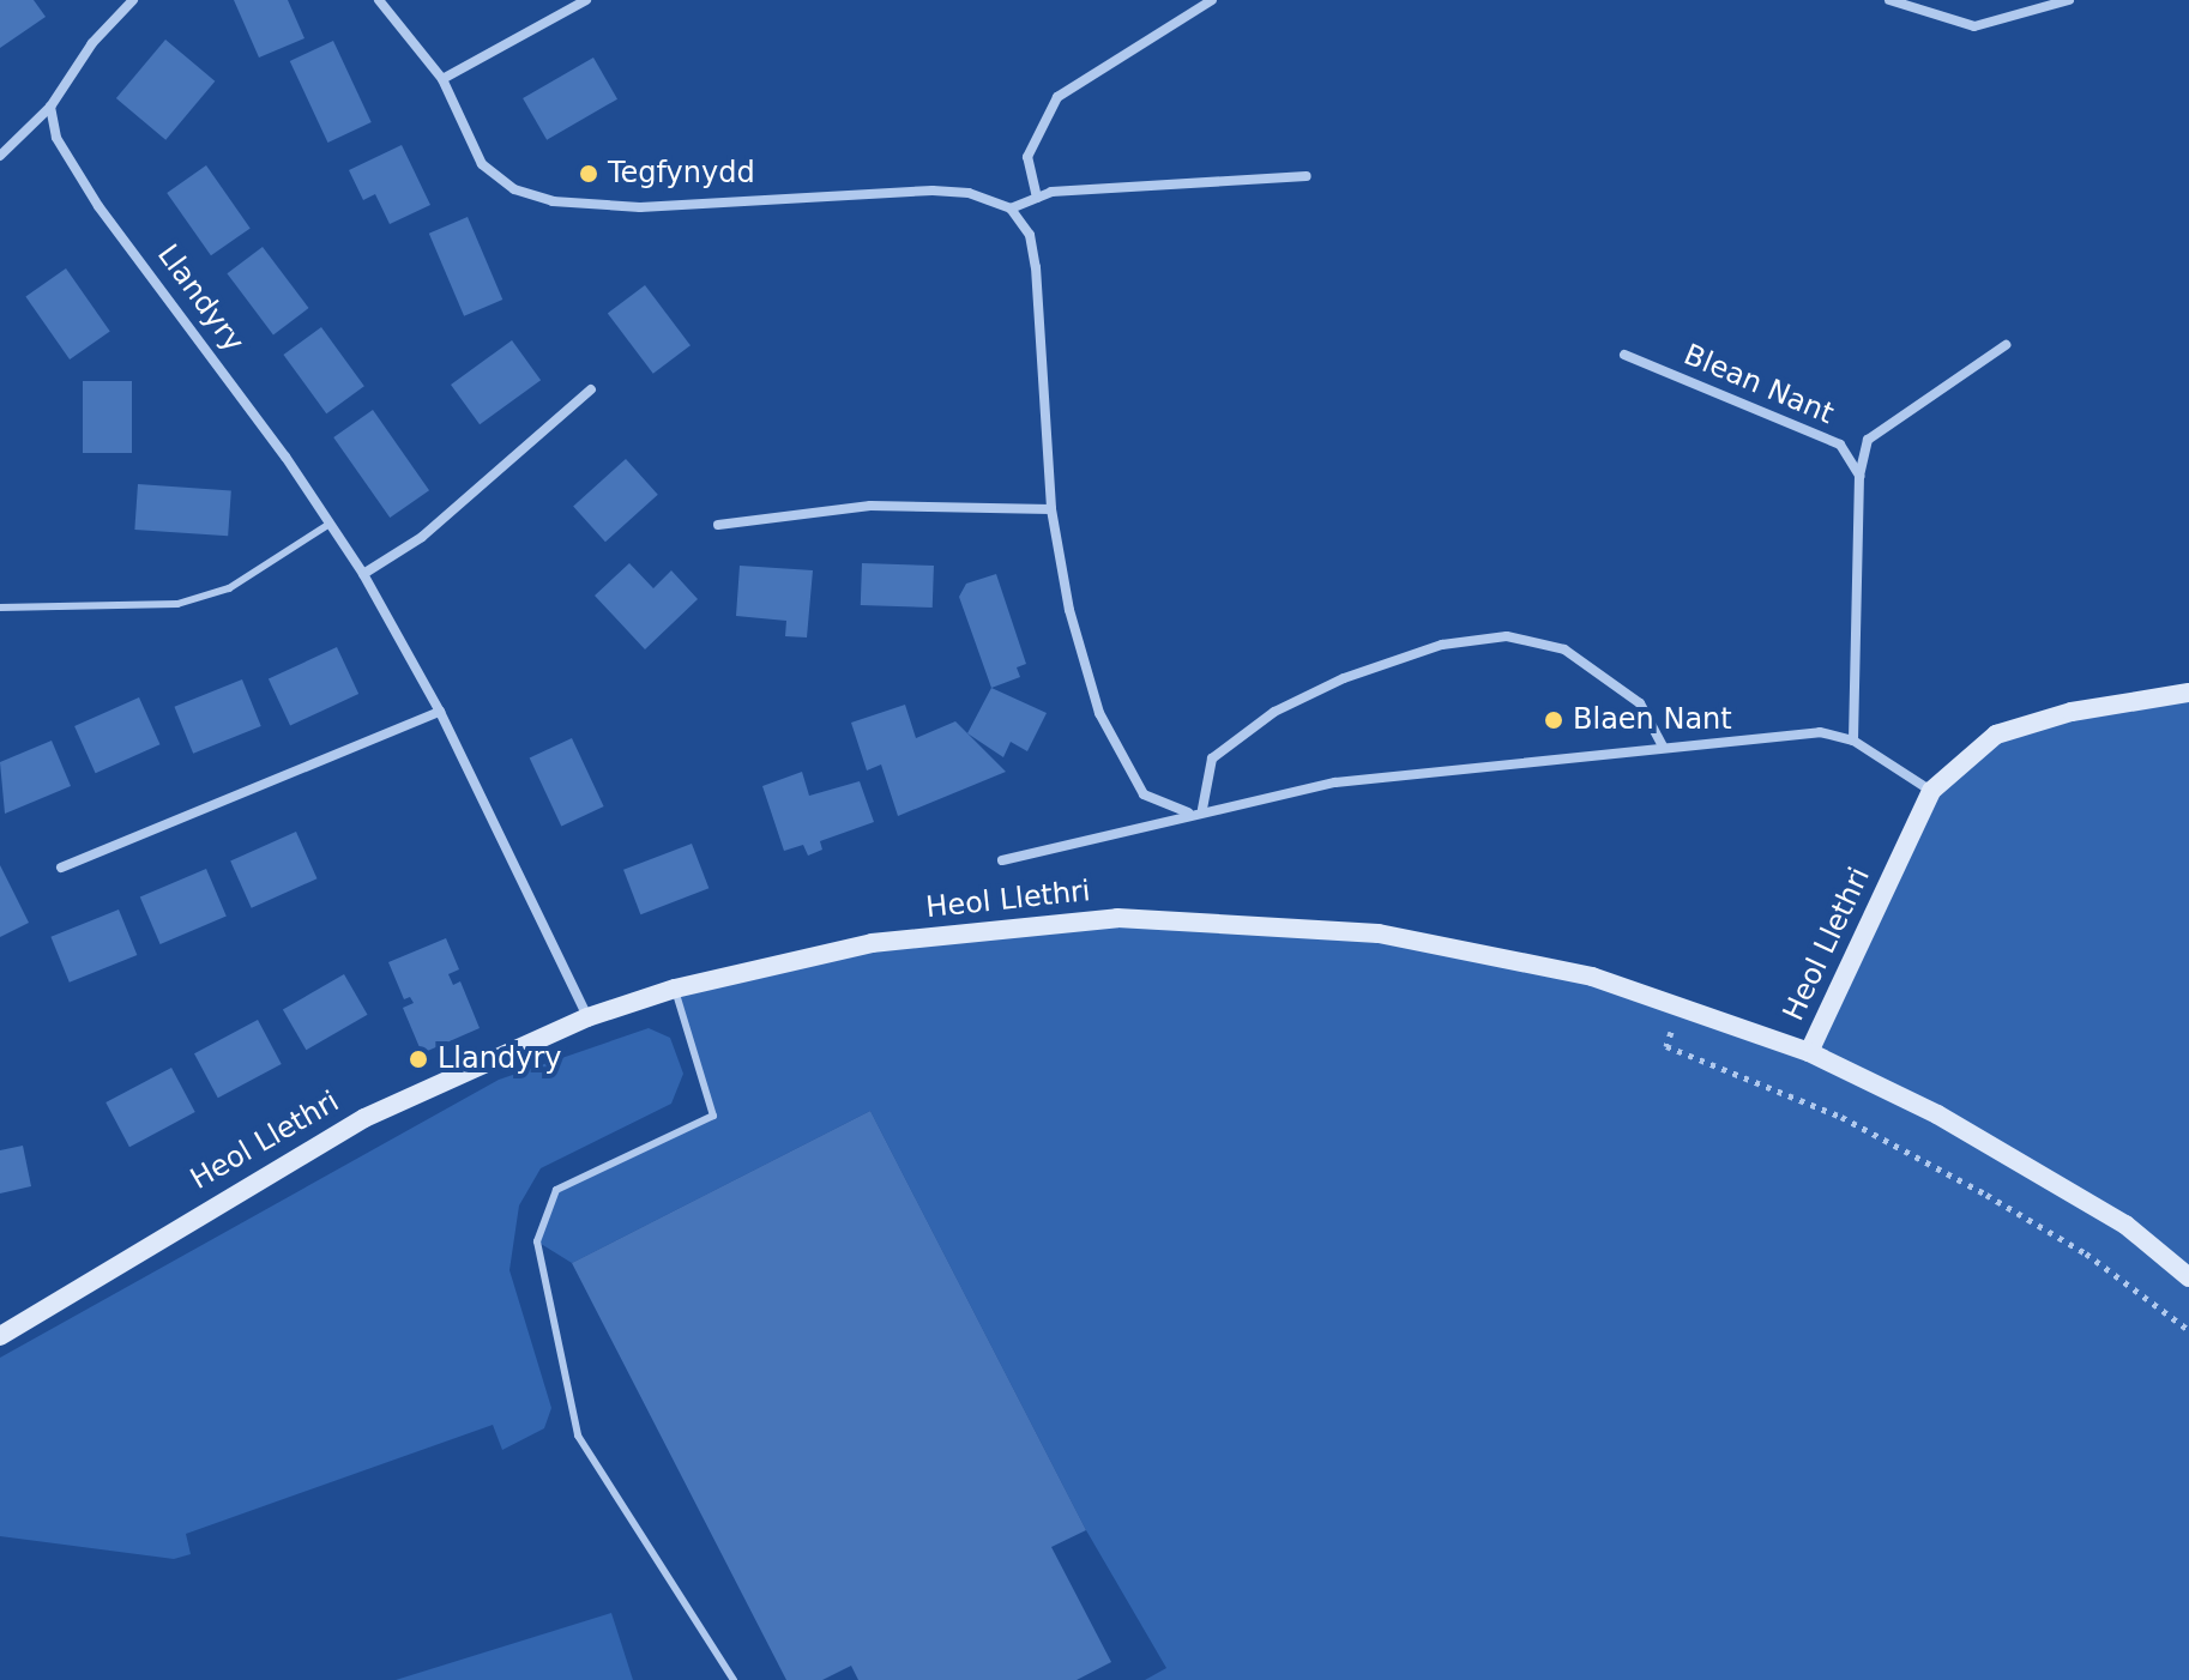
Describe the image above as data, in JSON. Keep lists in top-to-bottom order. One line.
{"streets":{"main road":["Heol Llethri"],"street":["Llandyry","Blean Nant"]},"crossings":[["Llandyry","Heol Llethri"],["Blean Nant","Heol Llethri"]],"places":["Tegfynydd","Blaen Nant","Llandyry"]}
